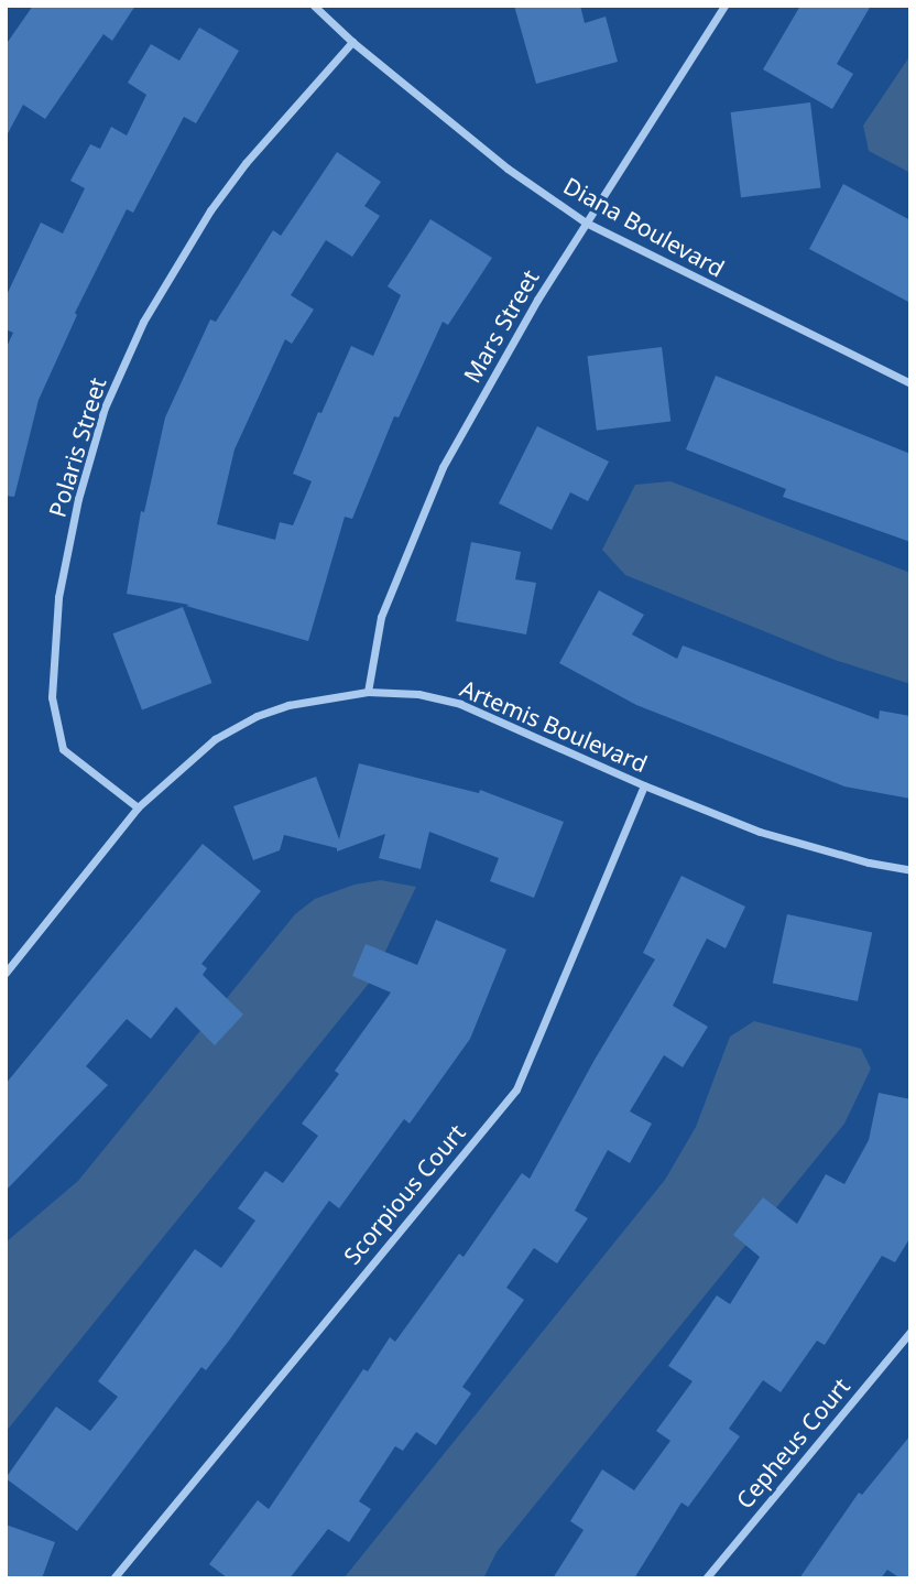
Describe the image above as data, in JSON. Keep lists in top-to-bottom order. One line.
{"streets":{"street":["Diana Boulevard","Mars Street","Polaris Street","Artemis Boulevard","Scorpious Court","Cepheus Court"]},"crossings":[["Diana Boulevard","Mars Street"],["Diana Boulevard","Polaris Street"],["Mars Street","Artemis Boulevard"],["Polaris Street","Artemis Boulevard"],["Artemis Boulevard","Scorpious Court"]]}
